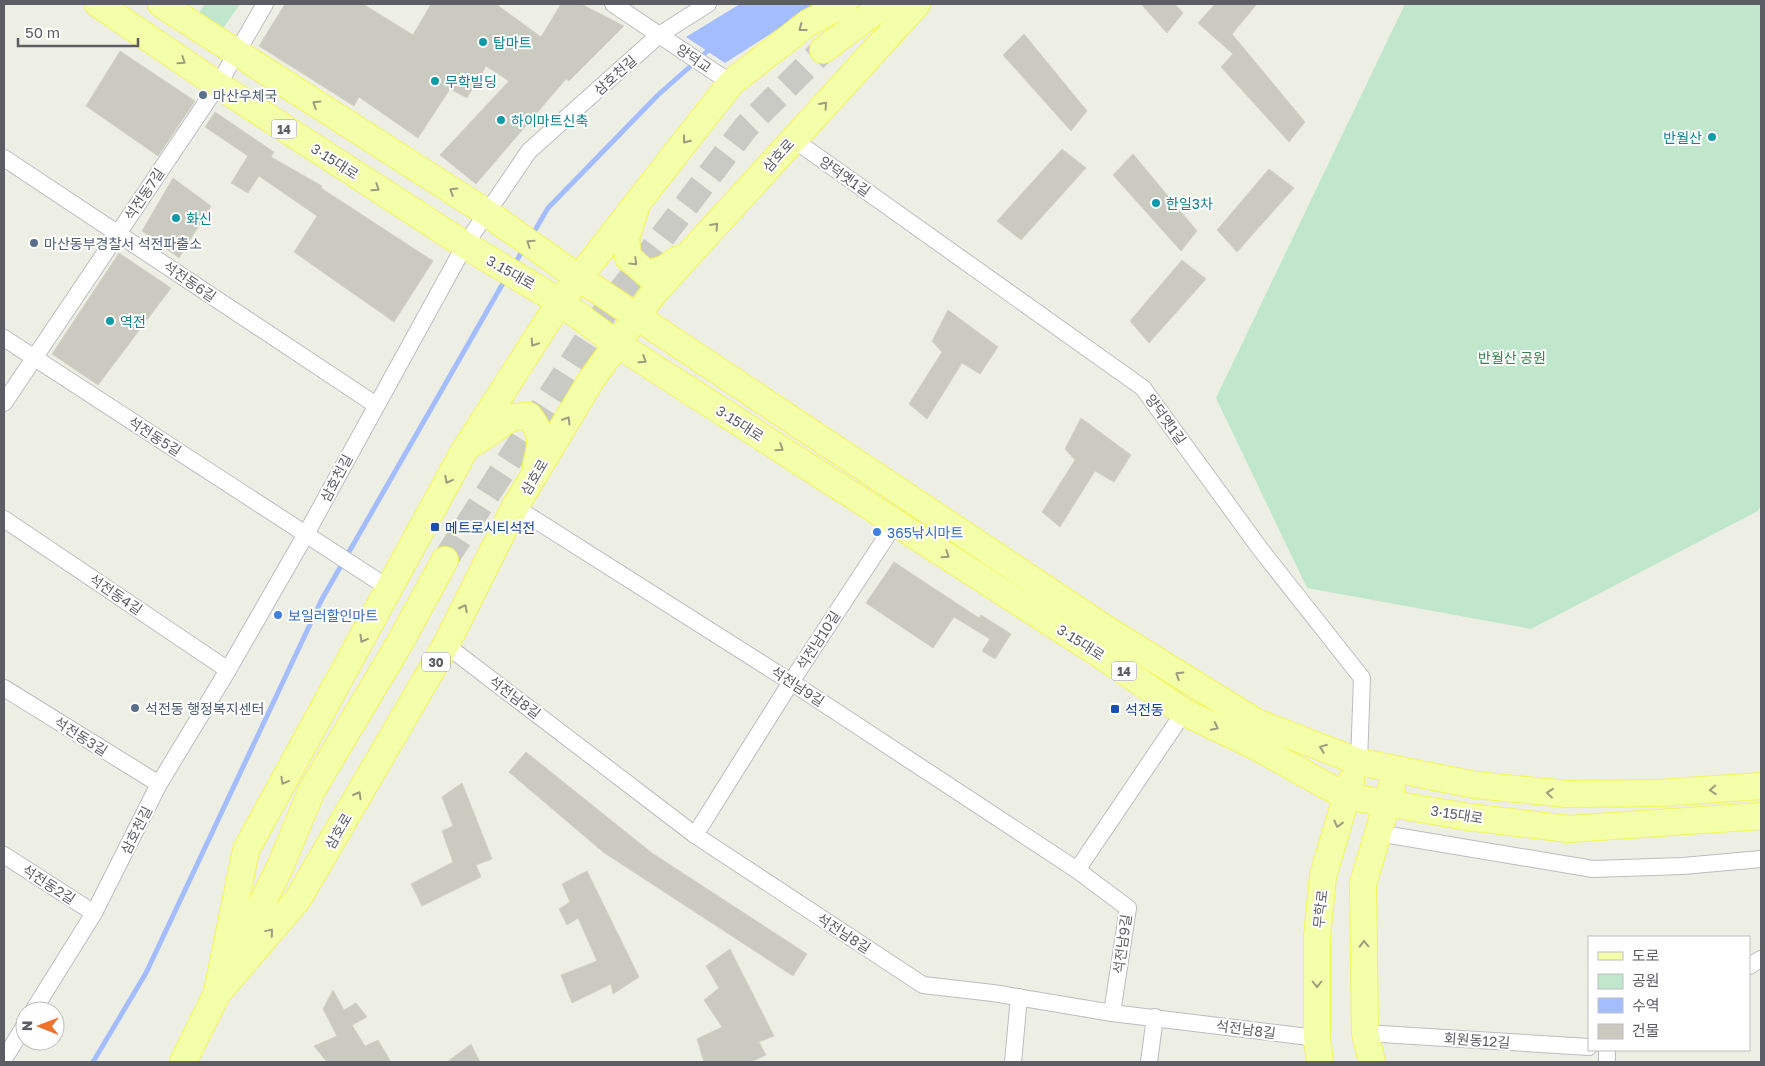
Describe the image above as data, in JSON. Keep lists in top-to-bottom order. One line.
{"streets":{"main road":["14","삼호로","3·15대로","3.15대로","30","무학로"],"street":["양덕교","삼호천길","양덕옛1길","석전동7길","석전동6길","석전동5길","석전동4길","석전남10길","석전남9길","석전남8길","석전동3길","석전동2길","회원동12길"]},"crossings":[["양덕교","삼호천길"],["양덕교","삼호로"],["삼호천길","14"],["삼호천길","3·15대로"],["삼호천길","3.15대로"],["삼호천길","석전동6길"],["삼호천길","석전동5길"],["삼호천길","석전동4길"],["삼호천길","석전동3길"],["삼호천길","석전동2길"],["14","삼호로"],["14","3·15대로"],["14","석전동7길"],["삼호로","3·15대로"],["삼호로","양덕옛1길"],["삼호로","3.15대로"],["삼호로","석전동5길"],["삼호로","석전남9길"],["삼호로","석전남8길"],["3·15대로","양덕옛1길"],["3·15대로","석전동7길"],["3·15대로","3.15대로"],["3·15대로","석전남10길"],["3·15대로","무학로"],["양덕옛1길","무학로"],["석전동7길","석전동6길"],["석전동7길","석전동5길"],["석전남10길","석전남9길"],["석전남10길","석전남8길"],["석전남9길","석전남8길"],["석전남8길","무학로"]],"parks":["반월산 공원"],"places":{"other":["탑마트","무학빌딩","마산우체국","하이마트신축","반월산","한일3차","화신","마산동부경찰서 석전파출소","역전","365낚시마트","보일러할인마트","석전동 행정복지센터"],"transit":["메트로시티석전","석전동"]},"legend":["도로","공원","수역","건물"],"scale_bar":"50 m","north":"left"}
